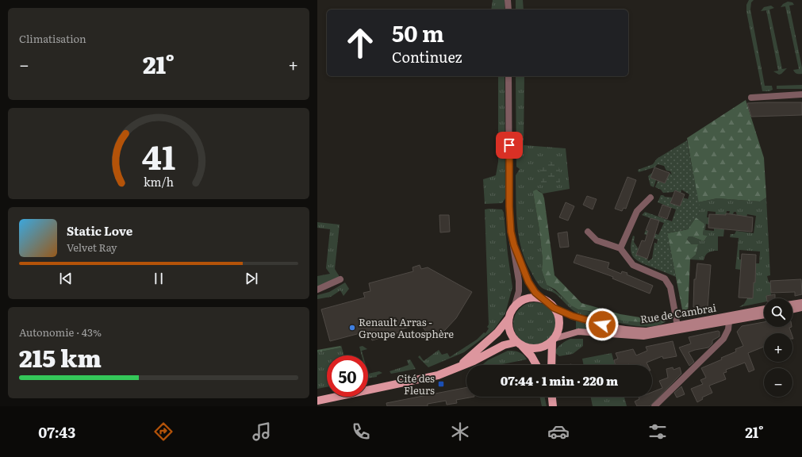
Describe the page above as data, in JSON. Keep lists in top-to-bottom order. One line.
{"streets":{"main road":["Rue de Cambrai"]},"places":{"other":["Renault Arras - Groupe Autosphère"],"transit":["Cité des Fleurs"]},"page":{"tile":["Climatisation",["Autonomie · 43%","215 km"]],"turn":["50 m","Continuez"],"heat":["−","21°","+"],"song":["Static Love","Velvet Ray"],"map_buttons":["+","−"],"limit":"50","trip":"07:44 · 1 min · 220 m","tabs":["07:43","21°"],"gauge":["41","km/h"]}}
